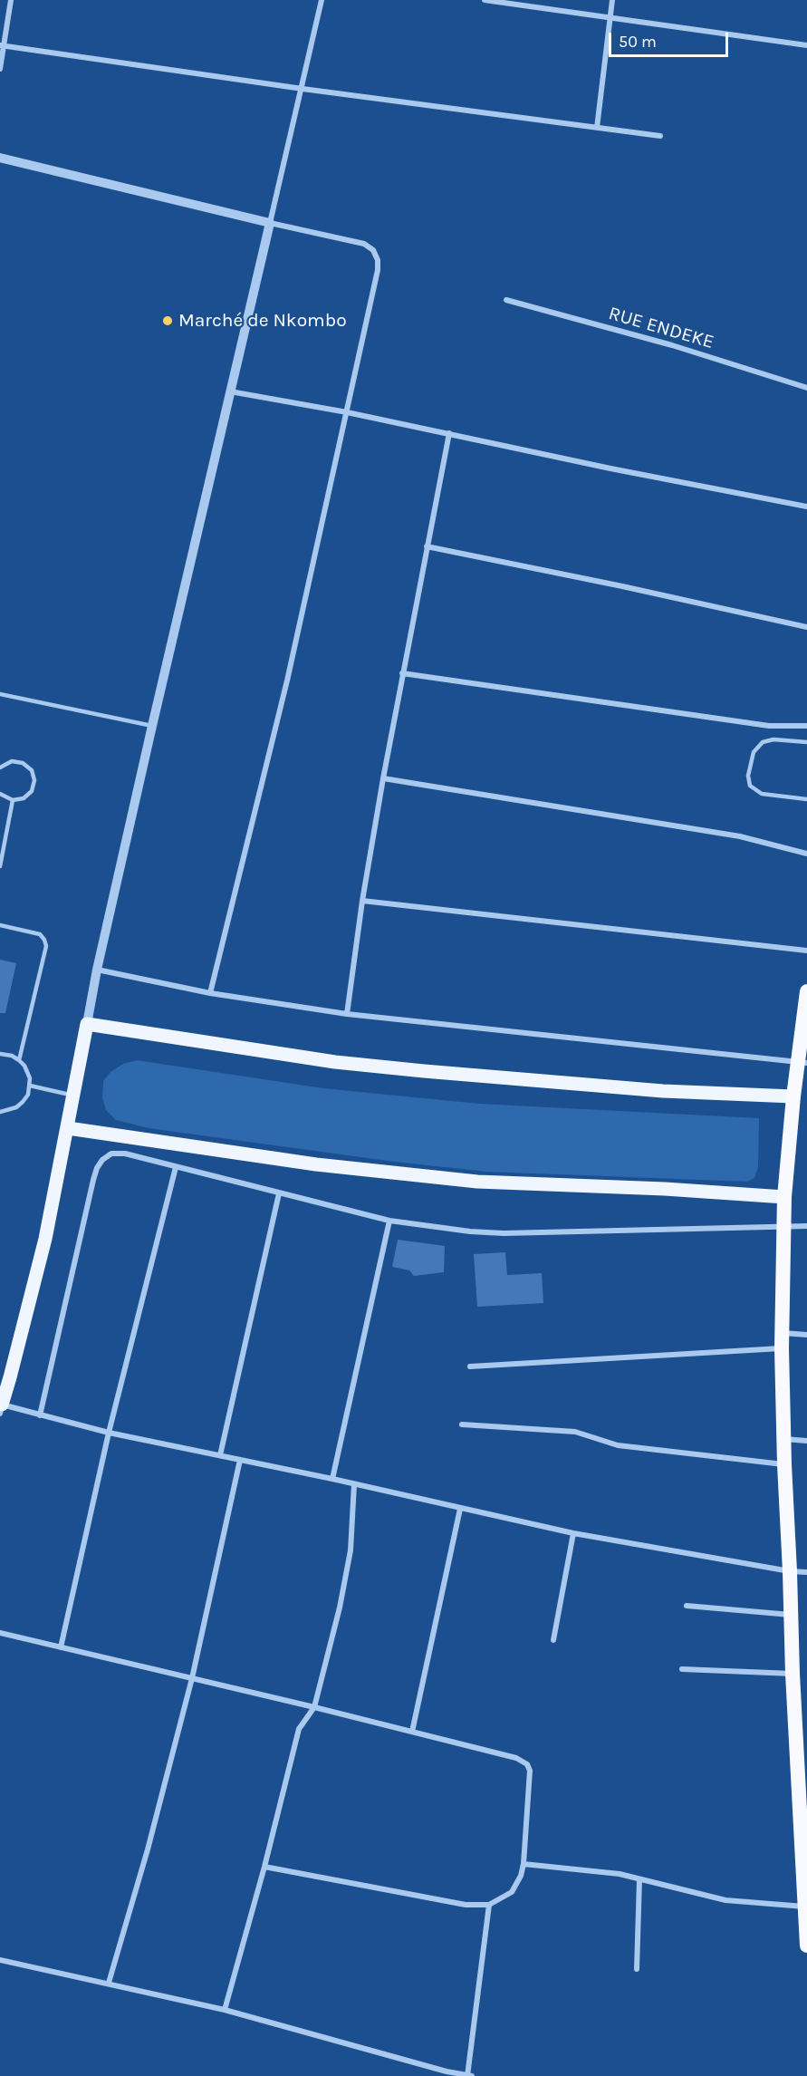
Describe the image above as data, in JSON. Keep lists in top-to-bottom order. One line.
{"streets":{"street":["RUE ENDEKE"]},"places":["Marché de Nkombo"],"scale_bar":"50 m"}
